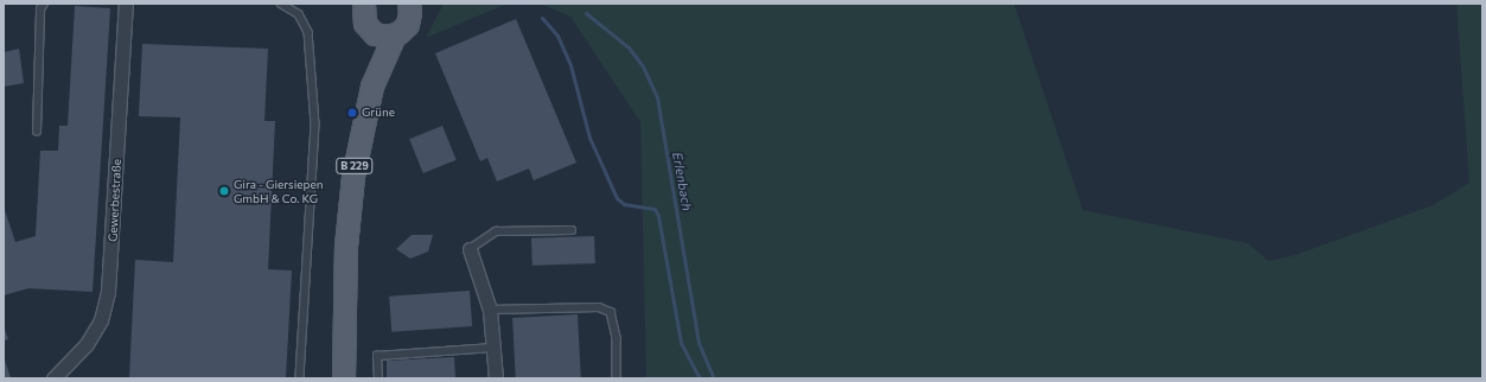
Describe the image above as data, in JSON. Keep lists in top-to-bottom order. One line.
{"streets":{"main road":["B 229"],"street":["Gewerbestraße"]},"water":["Erlenbach"],"places":["Grüne","Gira - Giersiepen GmbH & Co. KG"]}
